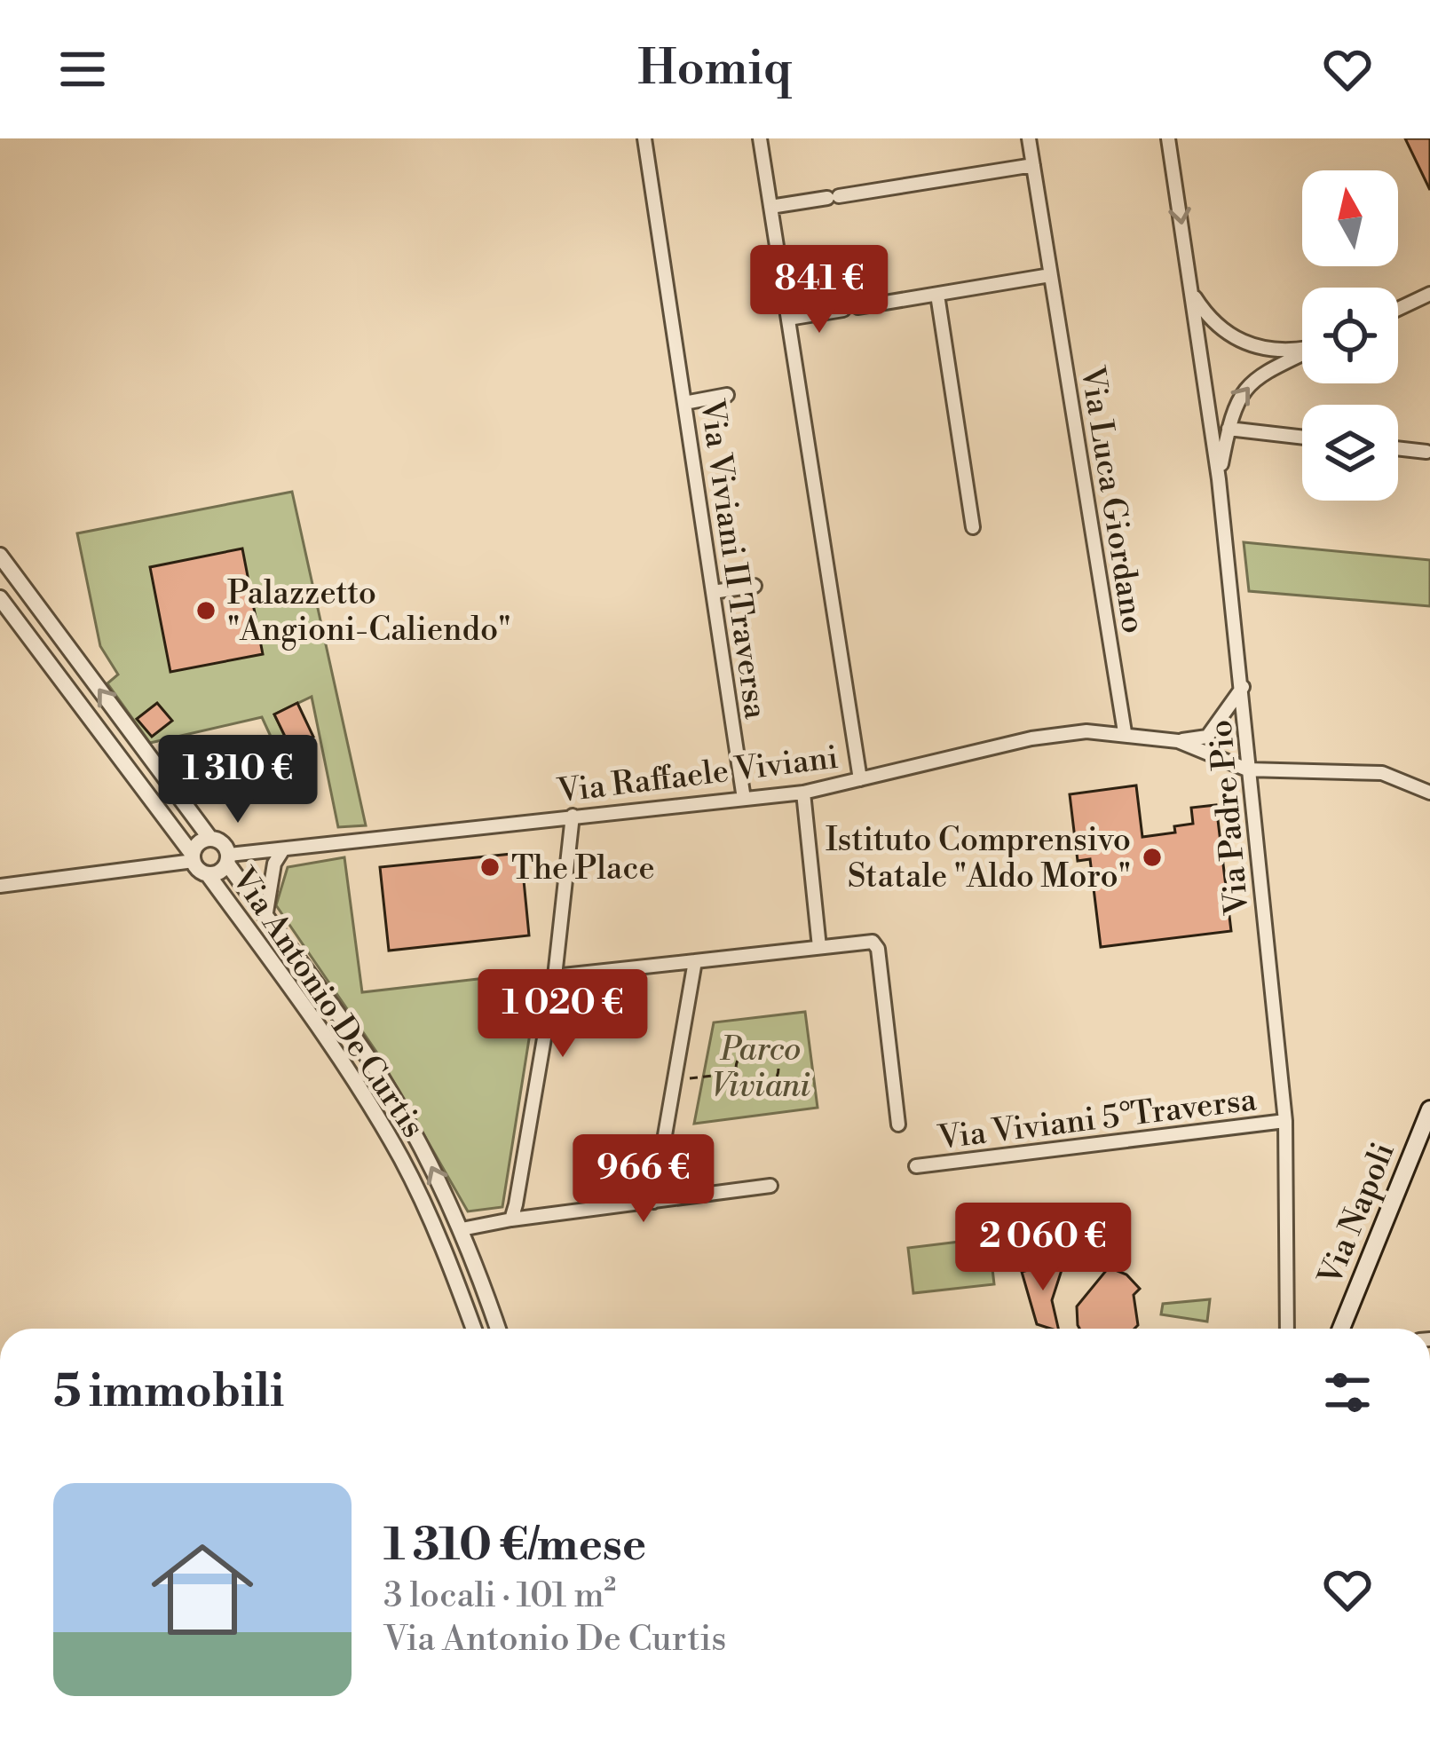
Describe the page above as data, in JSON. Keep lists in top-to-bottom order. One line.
{"streets":{"main road":["Via Napoli"],"street":["Via Luca Giordano","Via Viviani II Traversa","Via Raffaele Viviani","Via Padre Pio","Via Antonio De Curtis","Via Viviani 5°Traversa"]},"crossings":[["Via Luca Giordano","Via Raffaele Viviani"],["Via Viviani II Traversa","Via Raffaele Viviani"],["Via Raffaele Viviani","Via Padre Pio"],["Via Raffaele Viviani","Via Antonio De Curtis"],["Via Padre Pio","Via Viviani 5°Traversa"]],"parks":["Parco Viviani"],"places":["Palazzetto \"Angioni-Caliendo\"","Istituto Comprensivo Statale \"Aldo Moro\"","The Place"],"north":"top","page":{"header":"Homiq","price":["841 €","1 310 €","1 020 €","966 €","2 060 €"],"heading":"5 immobili","list":[{"name":"1 310 €/mese","note":"3 locali · 101 m² · Via Antonio De Curtis"}]}}
